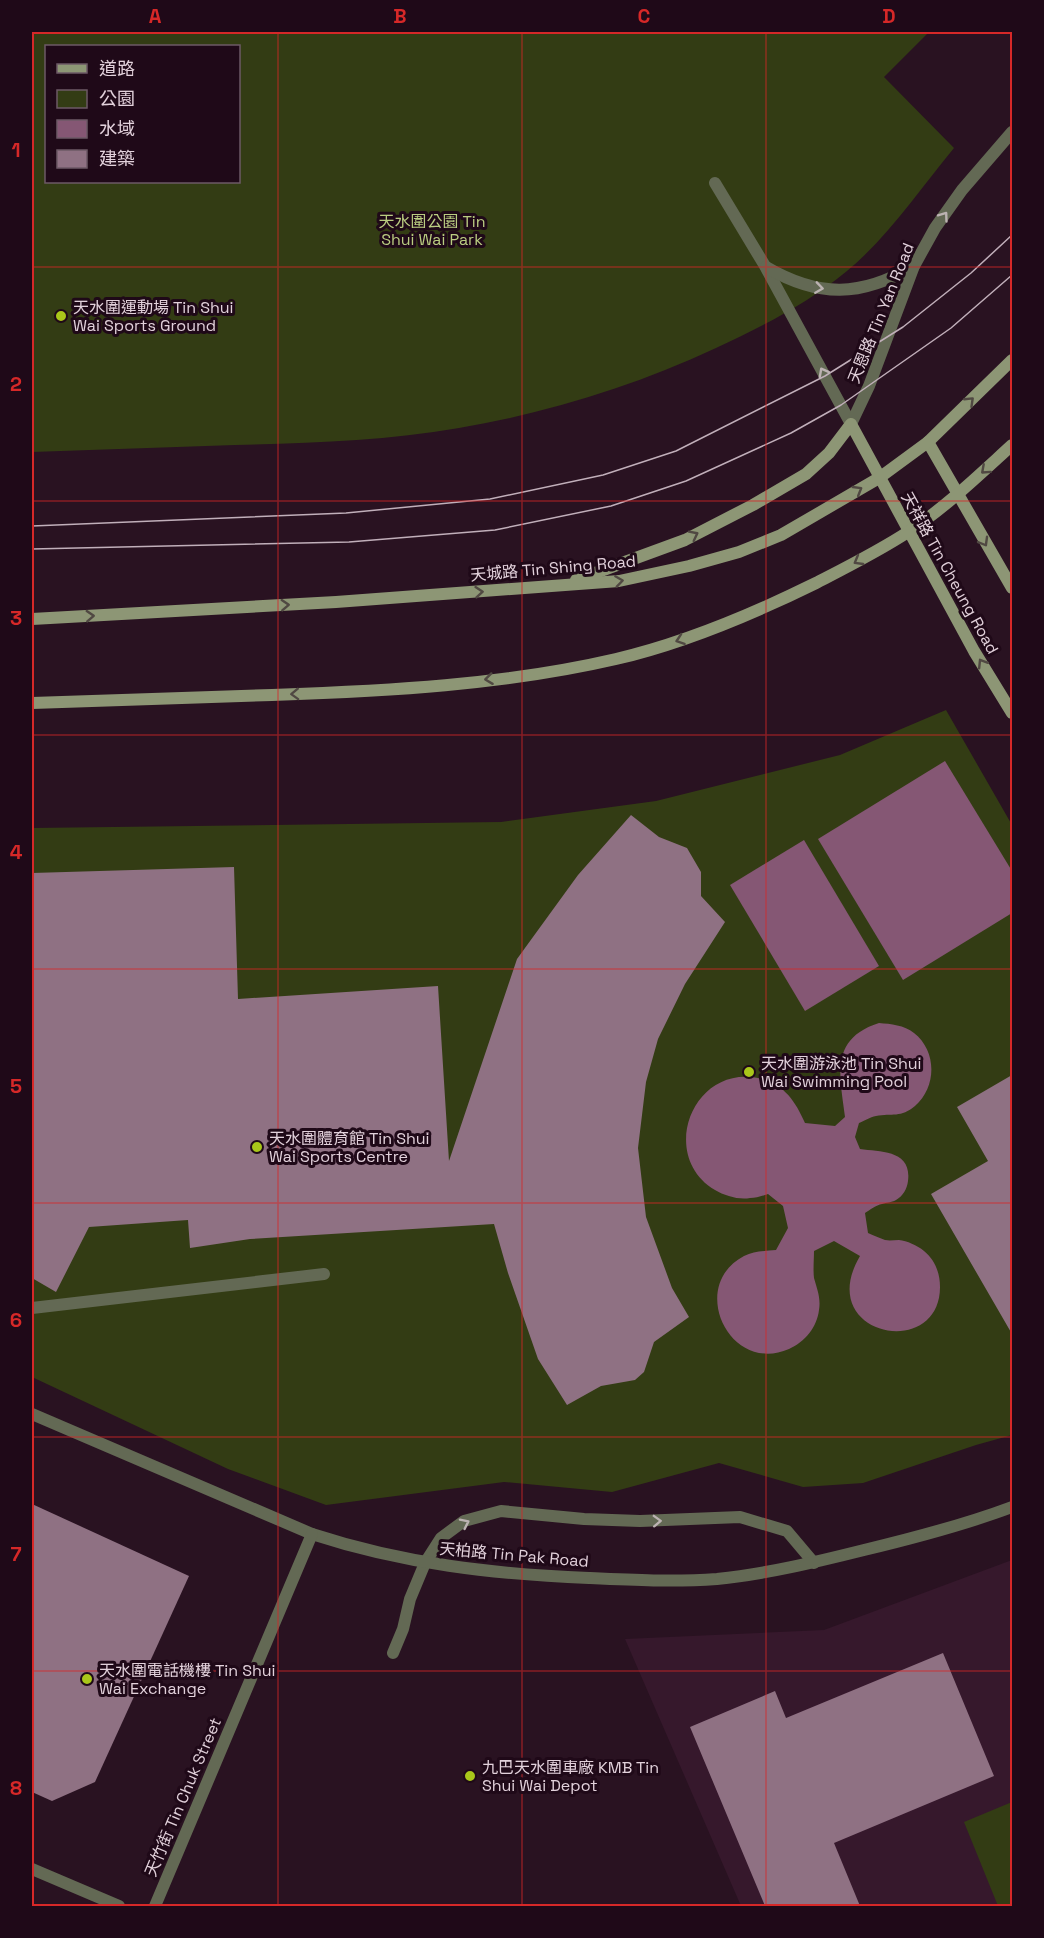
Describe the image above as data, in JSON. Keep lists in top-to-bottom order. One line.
{"streets":{"main road":["天城路 Tin Shing Road","天祥路 Tin Cheung Road"],"street":["天恩路 Tin Yan Road","天柏路 Tin Pak Road","天竹街 Tin Chuk Street"]},"crossings":[["天恩路 Tin Yan Road","天祥路 Tin Cheung Road"],["天城路 Tin Shing Road","天祥路 Tin Cheung Road"],["天柏路 Tin Pak Road","天竹街 Tin Chuk Street"]],"one_way":["天恩路 Tin Yan Road"],"parks":["天水圍公園 Tin Shui Wai Park"],"places":["天水圍運動場 Tin Shui Wai Sports Ground","天水圍游泳池 Tin Shui Wai Swimming Pool","天水圍體育館 Tin Shui Wai Sports Centre","天水圍電話機樓 Tin Shui Wai Exchange","九巴天水圍車廠 KMB Tin Shui Wai Depot"],"legend":["道路","公園","水域","建築"],"grid":{"columns":["A","B","C","D"],"rows":["1","2","3","4","5","6","7","8"]}}
